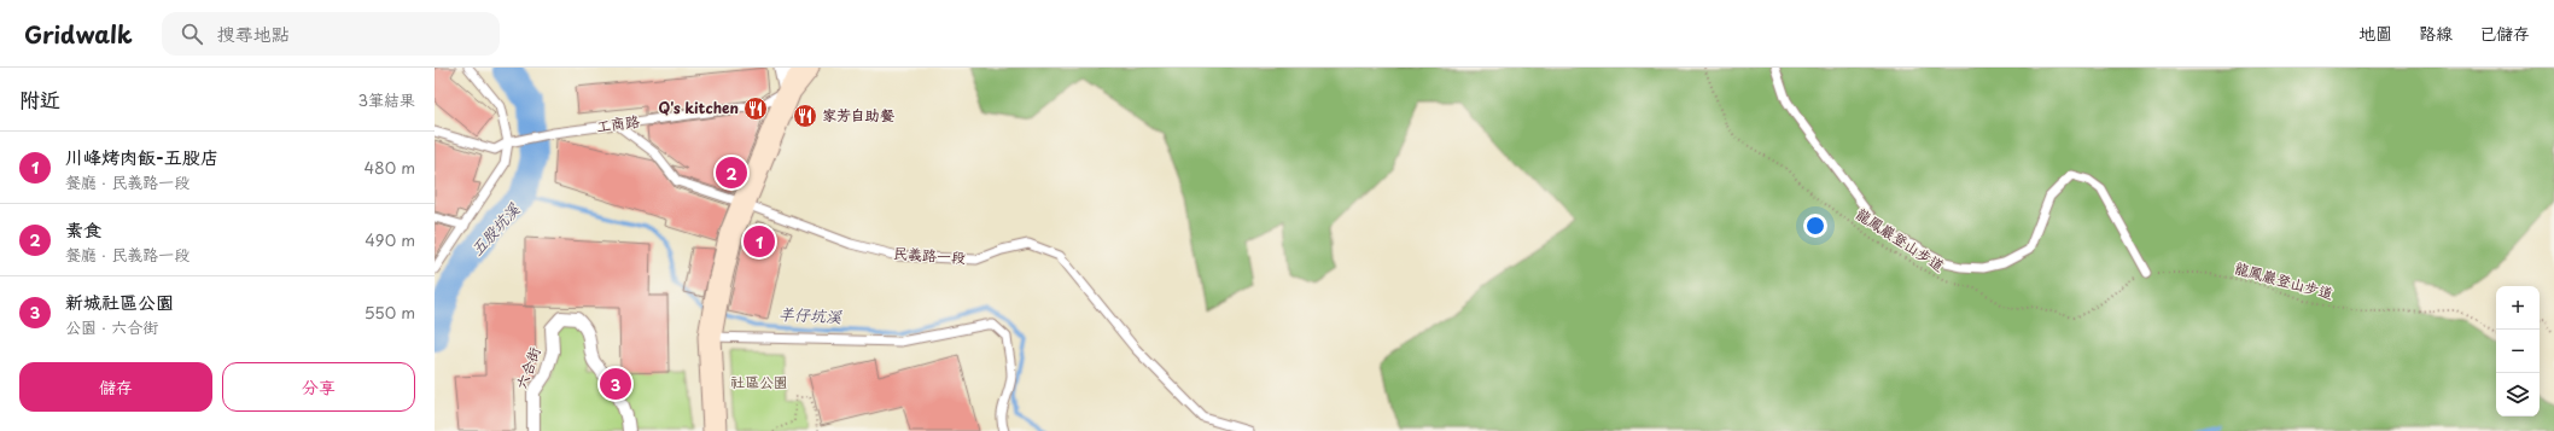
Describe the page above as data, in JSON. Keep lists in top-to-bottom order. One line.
{"streets":{"street":["六合街"],"lane":["工商路","民義路一段"],"path":["龍鳳巖登山步道"]},"crossings":[["工商路","民義路一段"]],"water":["五股坑溪","羊仔坑溪"],"parks":["社區公園"],"places":{"restaurant":["Q's kitchen","家芳自助餐"]},"page":{"header":"Gridwalk","search":"搜尋地點","nav":["地圖","路線","已儲存"],"heading":["附近","3筆結果"],"list":[{"mark":"1","name":"川峰烤肉飯-五股店","note":"餐廳 · 民義路一段","value":"480 m"},{"mark":"2","name":"素食","note":"餐廳 · 民義路一段","value":"490 m"},{"mark":"3","name":"新城社區公園","note":"公園 · 六合街","value":"550 m"}],"pins":["2","1","3"],"map_buttons":["+","−"],"buttons":["儲存","分享"]}}
